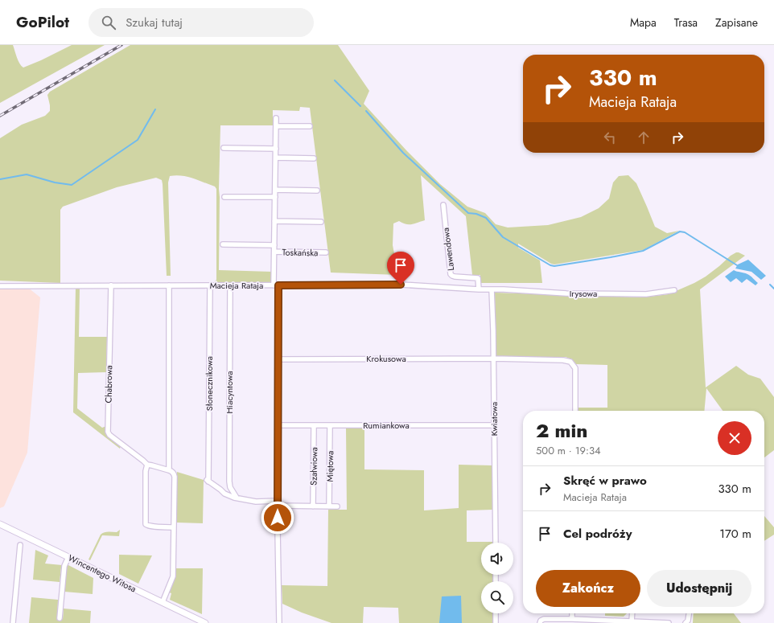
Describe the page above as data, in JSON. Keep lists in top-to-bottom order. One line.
{"streets":{"street":["Lawendowa","Toskańska","Macieja Rataja","Irysowa","Krokusowa","Słonecznikowa","Chabrowa","Hiacyntowa","Kwiatowa","Rumiankowa","Szałwiowa","Miętowa","Wincentego Witosa"]},"crossings":[["Lawendowa","Macieja Rataja"],["Toskańska","Macieja Rataja"],["Toskańska","Krokusowa"],["Toskańska","Rumiankowa"],["Macieja Rataja","Irysowa"],["Macieja Rataja","Słonecznikowa"],["Macieja Rataja","Chabrowa"],["Macieja Rataja","Hiacyntowa"],["Macieja Rataja","Kwiatowa"],["Irysowa","Kwiatowa"],["Krokusowa","Kwiatowa"],["Słonecznikowa","Hiacyntowa"],["Kwiatowa","Rumiankowa"],["Rumiankowa","Szałwiowa"],["Rumiankowa","Miętowa"]],"page":{"header":"GoPilot","search":"Szukaj tutaj","nav":["Mapa","Trasa","Zapisane"],"turn":["330 m","Macieja Rataja"],"heading":["2 min","500 m · 19:34"],"list":[{"name":"Skręć w prawo","note":"Macieja Rataja","value":"330 m"},{"name":"Cel podróży","value":"170 m"}],"buttons":["Zakończ","Udostępnij"]}}
